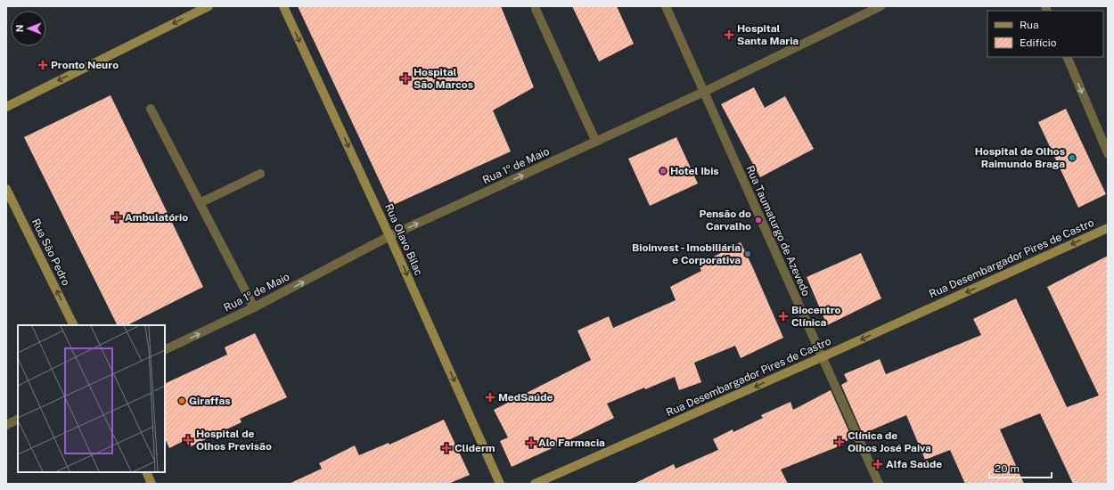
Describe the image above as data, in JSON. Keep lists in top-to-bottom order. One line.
{"streets":{"street":["Rua 1º de Maio","Rua Taumaturgo de Azevedo","Rua Olavo Bilac","Rua São Pedro","Rua Desembargador Pires de Castro"]},"crossings":[["Rua 1º de Maio","Rua Taumaturgo de Azevedo"],["Rua 1º de Maio","Rua Olavo Bilac"],["Rua Taumaturgo de Azevedo","Rua Desembargador Pires de Castro"]],"one_way":["Rua 1º de Maio","Rua Olavo Bilac","Rua São Pedro","Rua Desembargador Pires de Castro"],"places":{"health":["Hospital Santa Maria","Pronto Neuro","Hospital São Marcos","Ambulatório","Biocentro Clínica","MedSaúde","Hospital de Olhos Previsão","Clínica de Olhos José Paiva","Alo Farmacia","Cliderm","Alfa Saúde"],"other":["Hospital de Olhos Raimundo Braga","Hotel Ibis","Pensão do Carvalho","Bioinvest - Imobiliária e Corporativa","Giraffas"]},"legend":["Rua","Edifício"],"scale_bar":"20 m","north":"left"}
